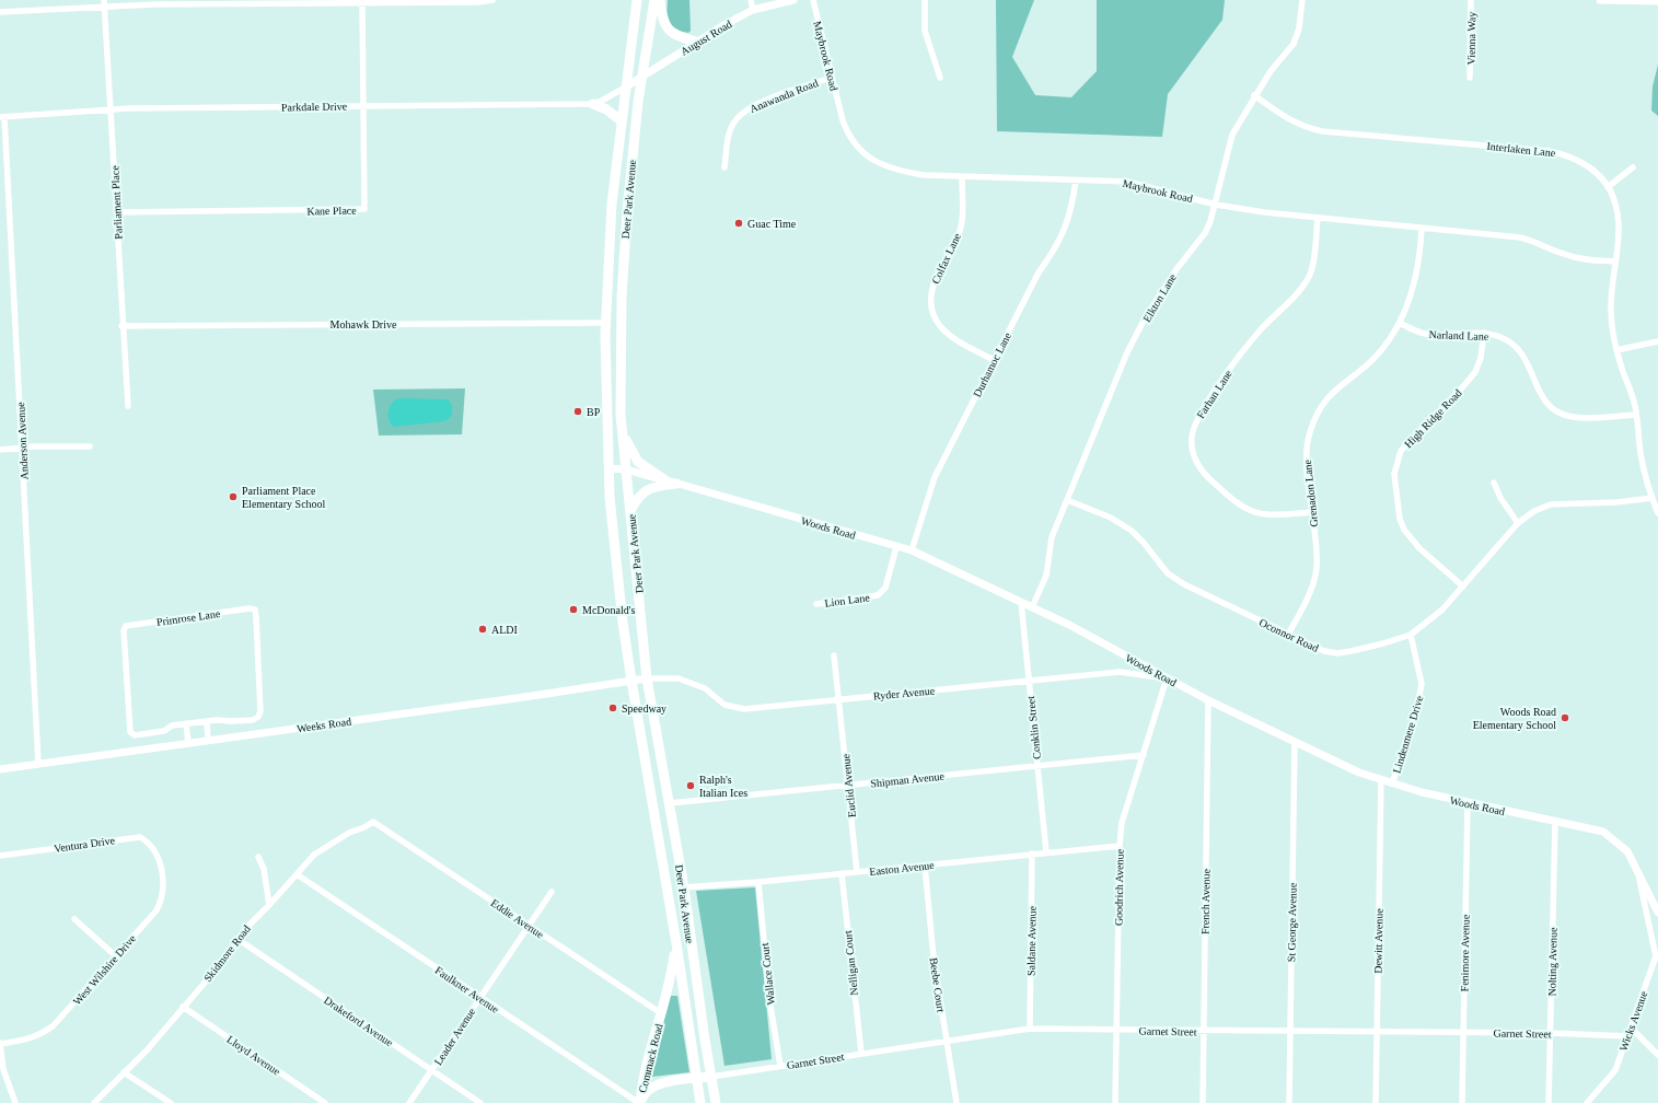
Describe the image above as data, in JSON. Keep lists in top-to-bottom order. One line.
{"streets":{"main road":["Deer Park Avenue","Commack Road"],"street":["August Road","Vienna Way","Maybrook Road","Anawanda Road","Parkdale Drive","Interlaken Lane","Parliament Place","Kane Place","Colfax Lane","Elkton Lane","Mohawk Drive","Narland Lane","Durhamoc Lane","Farhan Lane","High Ridge Road","Anderson Avenue","Grenadon Lane","Woods Road","Lion Lane","Primrose Lane","Oconnor Road","Ryder Avenue","Weeks Road","Conklin Street","Lindenmere Drive","Shipman Avenue","Euclid Avenue","Ventura Drive","Easton Avenue","Goodrich Avenue","French Avenue","Eddie Avenue","St George Avenue","Saldane Avenue","Dewitt Avenue","Skidmore Road","Fenimore Avenue","Nolting Avenue","Nelligan Court","West Wilshire Drive","Wallace Court","Beebe Court","Faulkner Avenue","Drakeford Avenue","Wicks Avenue","Garnet Street","Leader Avenue","Lloyd Avenue"]},"crossings":[["August Road","Parkdale Drive"],["August Road","Deer Park Avenue"],["Maybrook Road","Anawanda Road"],["Maybrook Road","Interlaken Lane"],["Maybrook Road","Colfax Lane"],["Maybrook Road","Elkton Lane"],["Maybrook Road","Durhamoc Lane"],["Maybrook Road","Farhan Lane"],["Maybrook Road","Grenadon Lane"],["Parkdale Drive","Deer Park Avenue"],["Parkdale Drive","Parliament Place"],["Parkdale Drive","Kane Place"],["Parkdale Drive","Anderson Avenue"],["Interlaken Lane","Elkton Lane"],["Interlaken Lane","Narland Lane"],["Interlaken Lane","Oconnor Road"],["Deer Park Avenue","Mohawk Drive"],["Deer Park Avenue","Woods Road"],["Deer Park Avenue","Ryder Avenue"],["Deer Park Avenue","Weeks Road"],["Deer Park Avenue","Shipman Avenue"],["Deer Park Avenue","Easton Avenue"],["Deer Park Avenue","Garnet Street"],["Deer Park Avenue","Commack Road"],["Parliament Place","Kane Place"],["Parliament Place","Mohawk Drive"],["Colfax Lane","Durhamoc Lane"],["Elkton Lane","Woods Road"],["Elkton Lane","Oconnor Road"],["Narland Lane","High Ridge Road"],["Narland Lane","Grenadon Lane"],["Durhamoc Lane","Woods Road"],["Farhan Lane","Grenadon Lane"],["High Ridge Road","Oconnor Road"],["Anderson Avenue","Weeks Road"],["Grenadon Lane","Oconnor Road"],["Woods Road","Lion Lane"],["Woods Road","Ryder Avenue"],["Woods Road","Conklin Street"],["Woods Road","Lindenmere Drive"],["Woods Road","Goodrich Avenue"],["Woods Road","French Avenue"],["Woods Road","St George Avenue"],["Woods Road","Dewitt Avenue"],["Woods Road","Fenimore Avenue"],["Woods Road","Nolting Avenue"],["Woods Road","Wicks Avenue"],["Oconnor Road","Lindenmere Drive"],["Ryder Avenue","Weeks Road"],["Ryder Avenue","Conklin Street"],["Ryder Avenue","Euclid Avenue"],["Ryder Avenue","Goodrich Avenue"],["Conklin Street","Shipman Avenue"],["Conklin Street","Easton Avenue"],["Shipman Avenue","Euclid Avenue"],["Shipman Avenue","Goodrich Avenue"],["Euclid Avenue","Easton Avenue"],["Ventura Drive","West Wilshire Drive"],["Easton Avenue","Goodrich Avenue"],["Easton Avenue","Saldane Avenue"],["Easton Avenue","Nelligan Court"],["Easton Avenue","Wallace Court"],["Easton Avenue","Beebe Court"],["Goodrich Avenue","Garnet Street"],["French Avenue","Garnet Street"],["Eddie Avenue","Skidmore Road"],["Eddie Avenue","Leader Avenue"],["Eddie Avenue","Commack Road"],["St George Avenue","Garnet Street"],["Saldane Avenue","Garnet Street"],["Dewitt Avenue","Garnet Street"],["Skidmore Road","Faulkner Avenue"],["Skidmore Road","Drakeford Avenue"],["Skidmore Road","Lloyd Avenue"],["Fenimore Avenue","Garnet Street"],["Nolting Avenue","Garnet Street"],["Nelligan Court","Garnet Street"],["Wallace Court","Garnet Street"],["Beebe Court","Garnet Street"],["Faulkner Avenue","Leader Avenue"],["Faulkner Avenue","Commack Road"],["Drakeford Avenue","Leader Avenue"],["Wicks Avenue","Garnet Street"],["Garnet Street","Commack Road"]],"places":["Guac Time","BP","Parliament Place Elementary School","McDonald's","ALDI","Speedway","Woods Road Elementary School","Ralph's Italian Ices"]}
